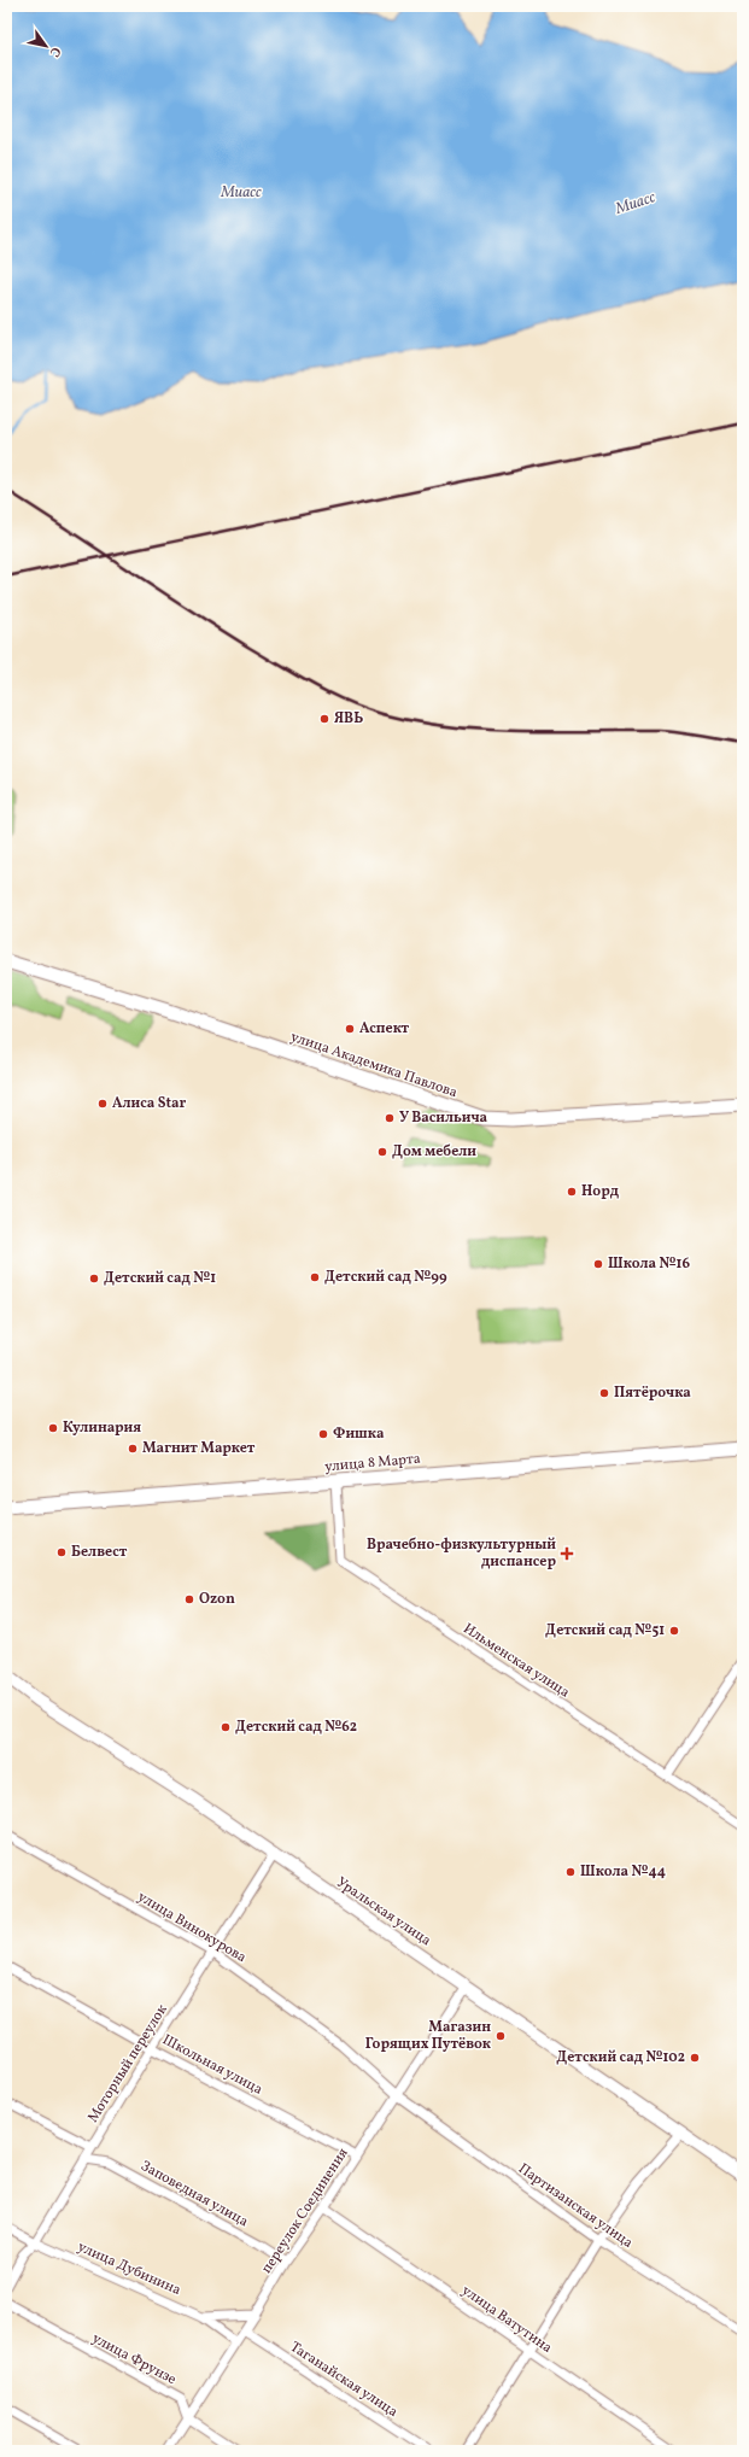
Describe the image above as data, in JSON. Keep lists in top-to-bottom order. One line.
{"streets":{"main road":["улица Академика Павлова","улица 8 Марта"],"street":["Ильменская улица","Уральская улица","улица Винокурова","Моторный переулок","Школьная улица","Заповедная улица","Партизанская улица","переулок Соединения","улица Дубинина","улица Ватутина","улица Фрунзе","Таганайская улица"]},"crossings":[["улица 8 Марта","Ильменская улица"],["Уральская улица","Моторный переулок"],["Уральская улица","переулок Соединения"],["улица Винокурова","Моторный переулок"],["улица Винокурова","Партизанская улица"],["улица Винокурова","переулок Соединения"],["Моторный переулок","Школьная улица"],["Моторный переулок","Заповедная улица"],["Моторный переулок","улица Дубинина"],["Школьная улица","переулок Соединения"],["Заповедная улица","переулок Соединения"],["Партизанская улица","переулок Соединения"],["переулок Соединения","улица Дубинина"],["переулок Соединения","улица Ватутина"],["переулок Соединения","улица Фрунзе"],["переулок Соединения","Таганайская улица"]],"water":["Миасс"],"places":{"other":["ЯВЬ","Аспект","Алиса Star","У Васильича","Дом мебели","Норд","Школа №16","Детский сад №99","Детский сад №1","Пятёрочка","Кулинария","Фишка","Магнит Маркет","Белвест","Ozon","Детский сад №51","Детский сад №62","Школа №44","Магазин Горящих Путёвок","Детский сад №102"],"health":["Врачебно-физкультурный диспансер"]},"north":"bottom right"}
